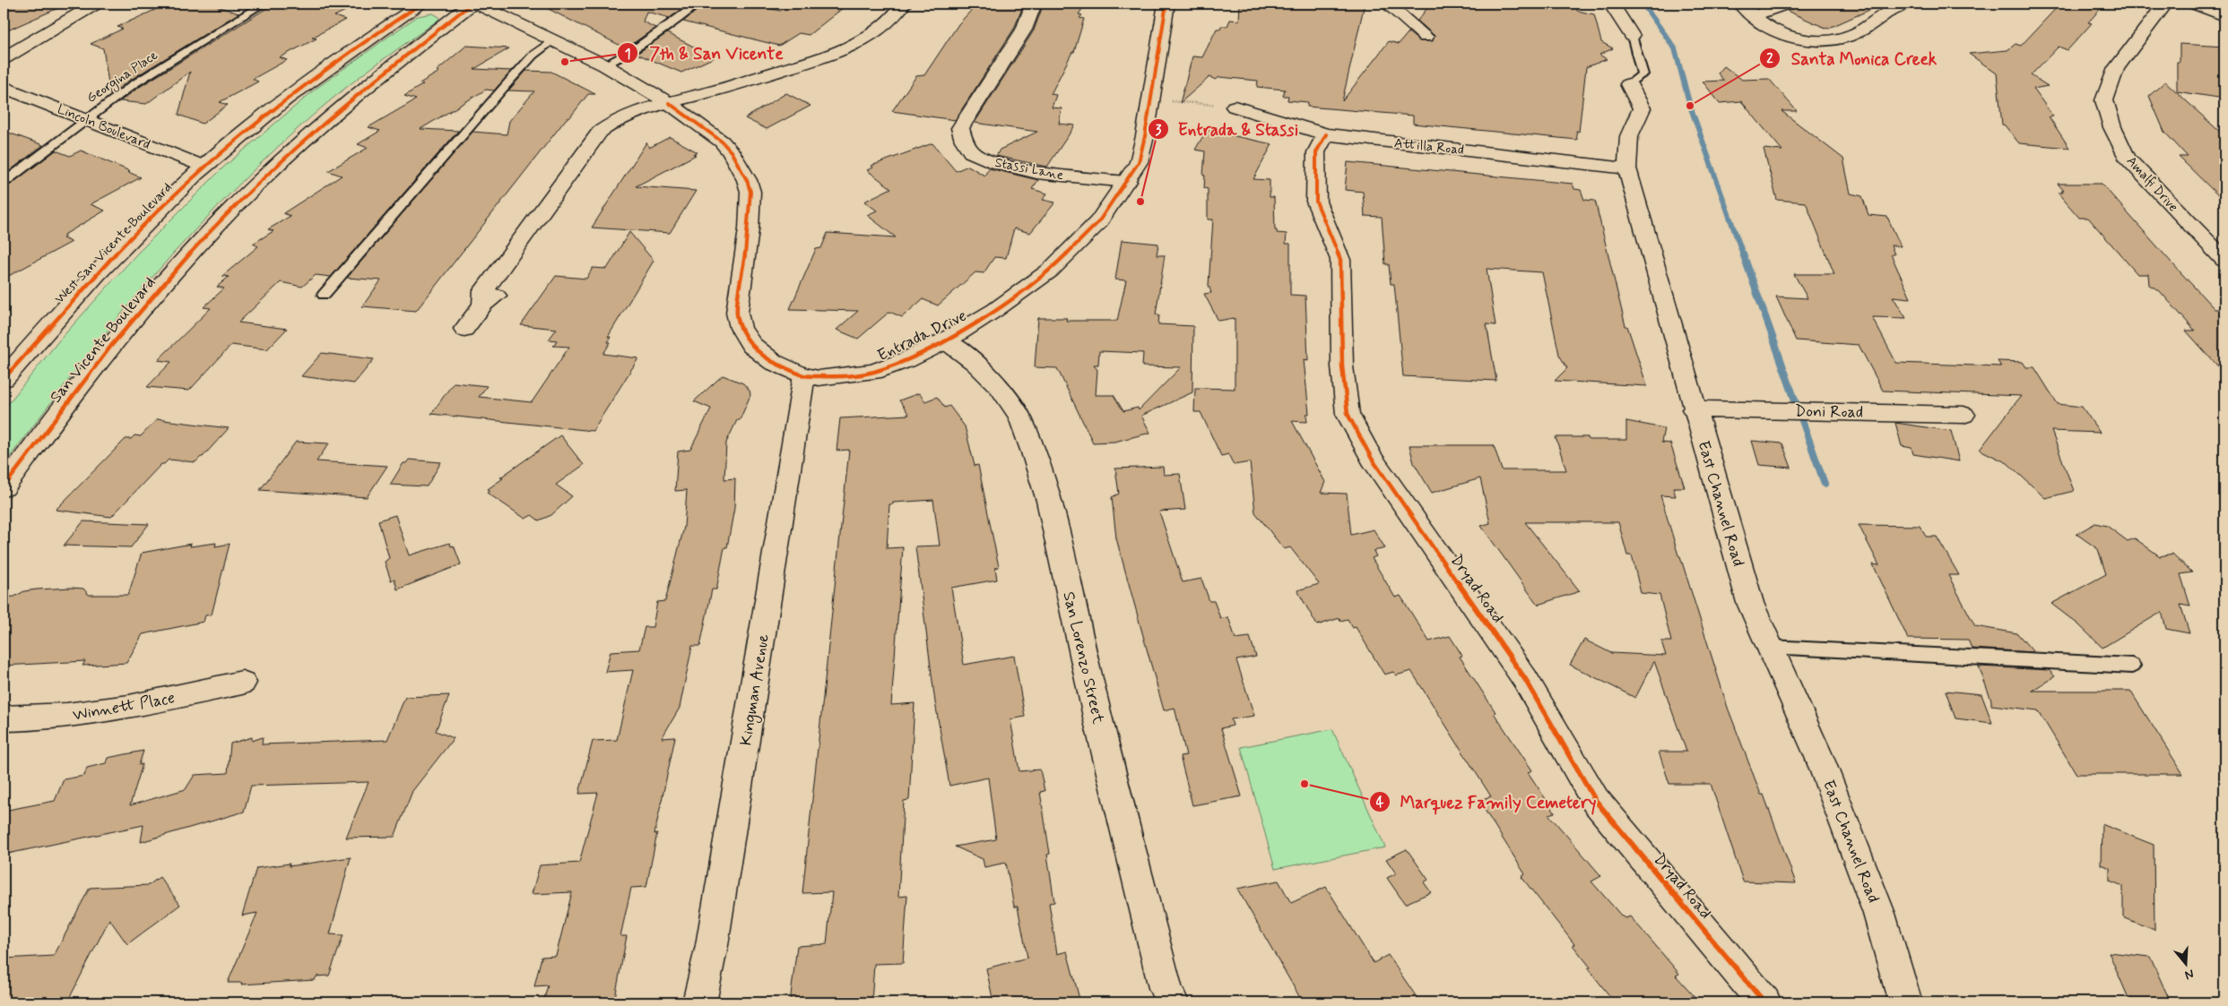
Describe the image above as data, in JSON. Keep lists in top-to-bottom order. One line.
{"streets":{"street":["Lincoln Boulevard","Attilla Road","Stassi Lane","Amalfi Drive","West San Vicente Boulevard","Entrada Drive","San Vicente Boulevard","Doni Road","East Channel Road","Dryad Road","San Lorenzo Street","Kingman Avenue","Winnett Place"],"lane":["Georgina Place"]},"crossings":[["Georgina Place","Lincoln Boulevard"],["Lincoln Boulevard","West San Vicente Boulevard"],["Attilla Road","East Channel Road"],["Attilla Road","Dryad Road"],["Stassi Lane","Entrada Drive"],["Entrada Drive","San Lorenzo Street"],["Entrada Drive","Kingman Avenue"],["Doni Road","East Channel Road"]],"places":["7th & San Vicente","Santa Monica Creek","Entrada & Stassi","Marquez Family Cemetery"],"north":"bottom"}
